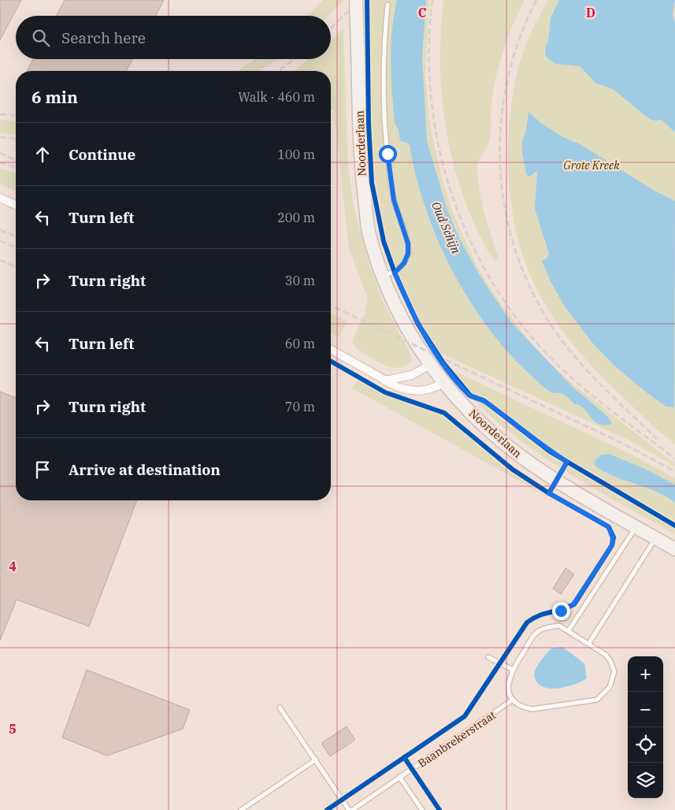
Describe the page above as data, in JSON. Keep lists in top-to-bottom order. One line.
{"streets":{"main road":["Noorderlaan"],"lane":["Baanbrekerstraat"]},"water":["Oud Schijn"],"parks":["Grote Kreek"],"page":{"search":"Search here","heading":["6 min","Walk · 460 m"],"list":[["Continue","100 m"],["Turn left","200 m"],["Turn right","30 m"],["Turn left","60 m"],["Turn right","70 m"],"Arrive at destination"],"map_buttons":["+","−"]},"grid":{"columns":["C","D"],"rows":["4","5"]}}
